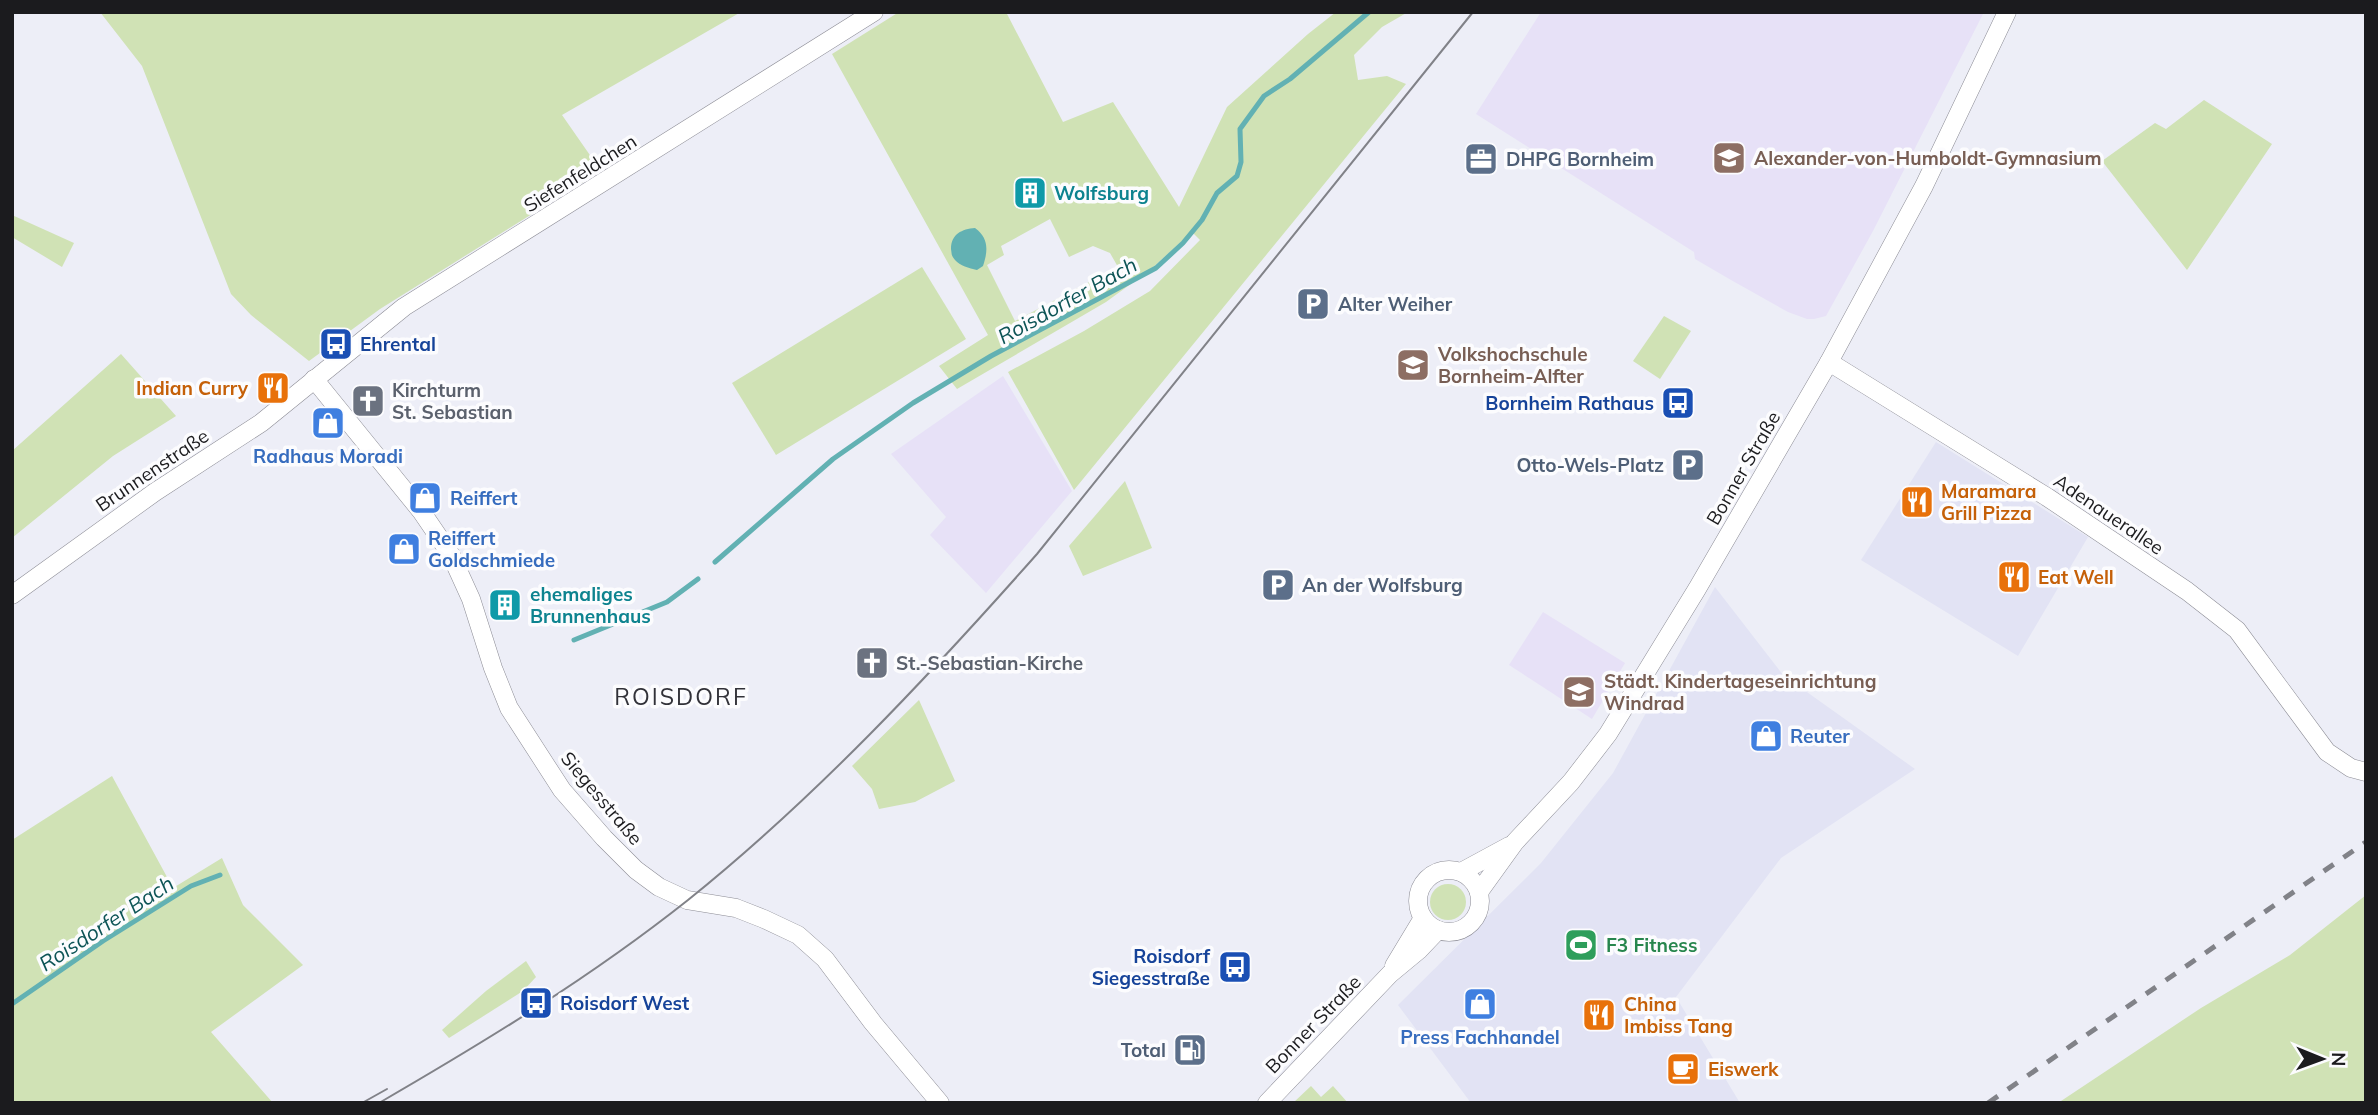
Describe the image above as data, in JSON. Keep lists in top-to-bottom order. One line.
{"streets":{"street":["Siefenfeldchen","Bonner Straße","Brunnenstraße","Adenauerallee","Siegesstraße"]},"crossings":[["Siefenfeldchen","Brunnenstraße"],["Siefenfeldchen","Siegesstraße"],["Bonner Straße","Adenauerallee"],["Brunnenstraße","Siegesstraße"]],"districts":["ROISDORF"],"water":["Roisdorfer Bach"],"places":{"school or university":["Alexander-von-Humboldt-Gymnasium","Volkshochschule Bornheim-Alfter","Städt. Kindertageseinrichtung Windrad"],"office":["DHPG Bornheim"],"building":["Wolfsburg","ehemaliges Brunnenhaus"],"parking":["Alter Weiher","Otto-Wels-Platz","An der Wolfsburg"],"bus stop":["Ehrental","Bornheim Rathaus","Roisdorf Siegesstraße","Roisdorf West"],"restaurant":["Indian Curry","Maramara Grill Pizza","Eat Well","China Imbiss Tang"],"church":["Kirchturm St. Sebastian","St.-Sebastian-Kirche"],"shop":["Radhaus Moradi","Reiffert","Reiffert Goldschmiede","Reuter","Press Fachhandel"],"sports":["F3 Fitness"],"fuel station":["Total"],"cafe":["Eiswerk"]},"north":"right"}
